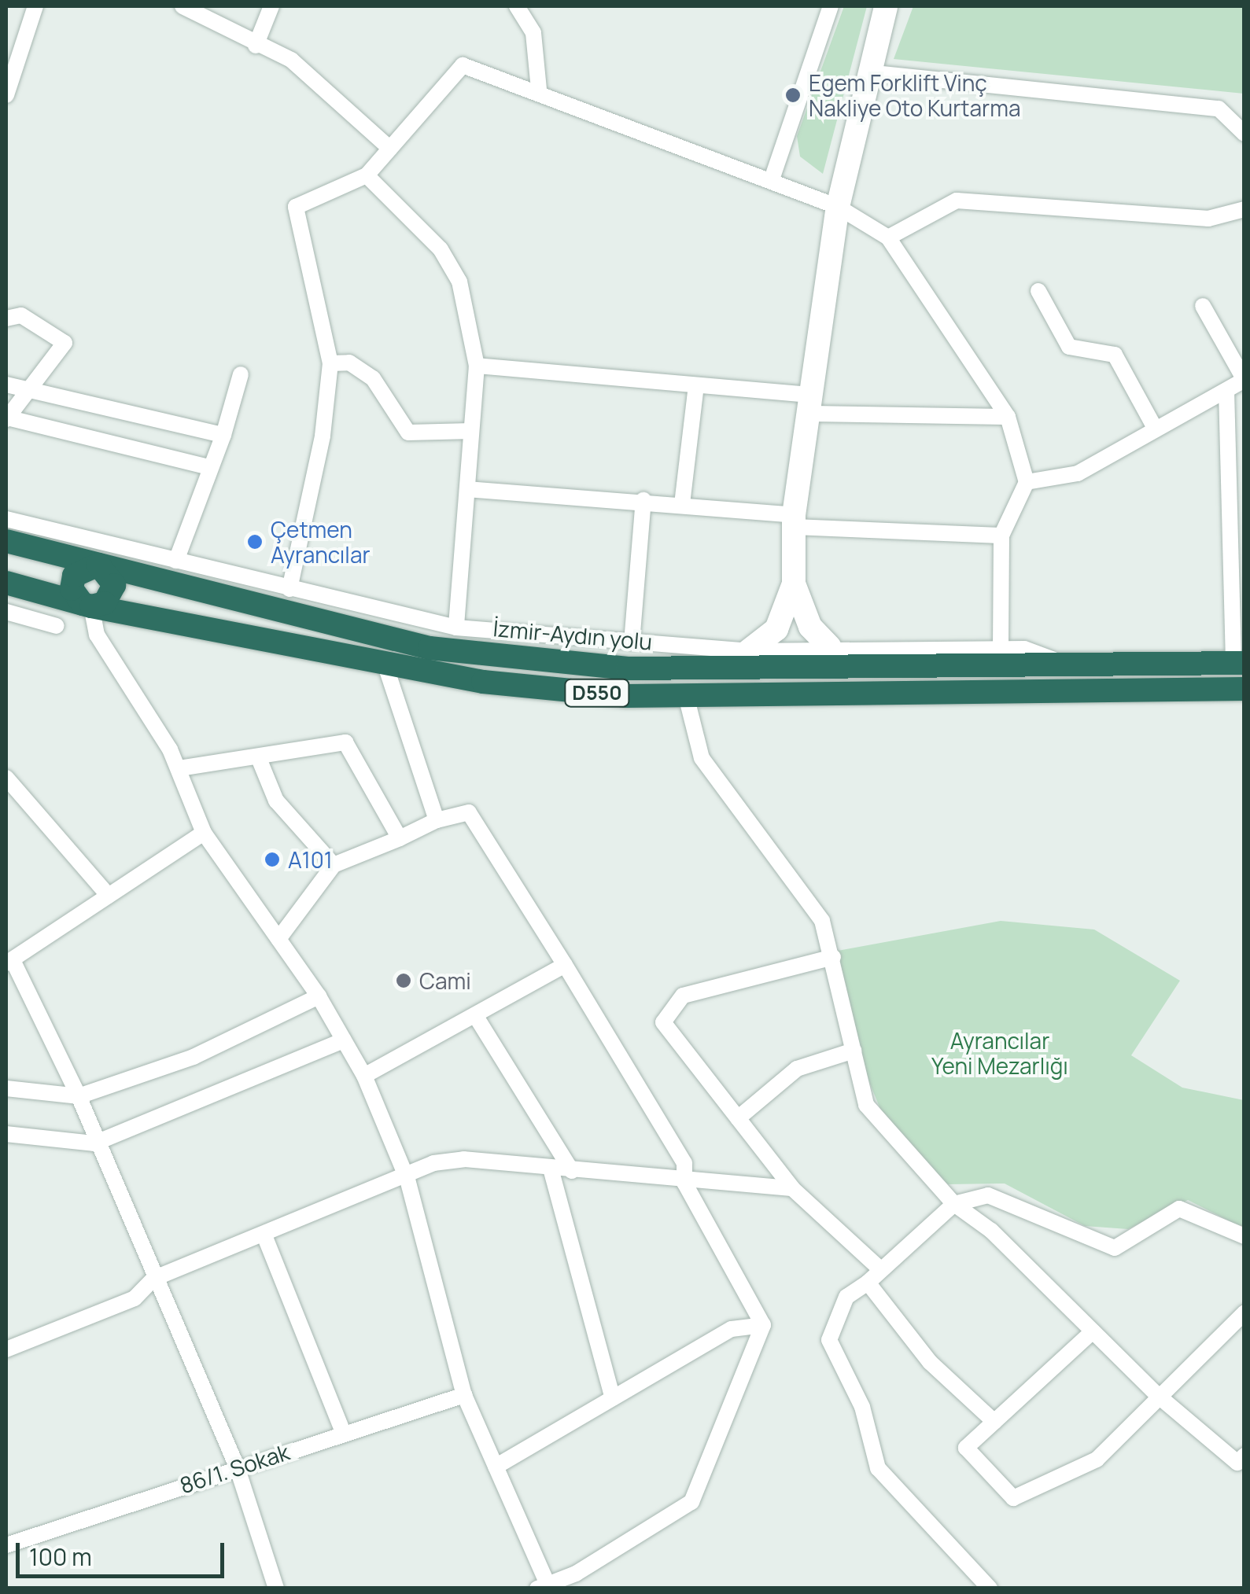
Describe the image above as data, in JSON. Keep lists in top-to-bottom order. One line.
{"streets":{"highway":["İzmir-Aydın yolu","D550"],"street":["86/1. Sokak"]},"parks":["Ayrancılar Yeni Mezarlığı"],"places":["Egem Forklift Vinç Nakliye Oto Kurtarma","Çetmen Ayrancılar","A101","Cami"],"scale_bar":"100 m"}
